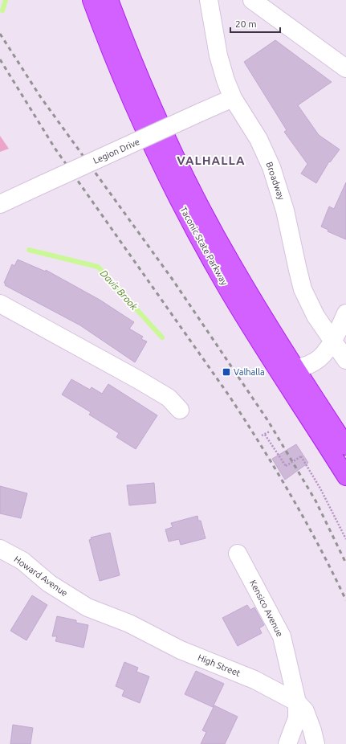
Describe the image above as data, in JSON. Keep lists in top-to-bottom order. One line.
{"streets":{"highway":["Taconic State Parkway"],"street":["Legion Drive","Broadway","Howard Avenue","Kensico Avenue","High Street"]},"crossings":[["Legion Drive","Broadway"],["Legion Drive","Taconic State Parkway"],["Howard Avenue","High Street"],["Kensico Avenue","High Street"]],"districts":["VALHALLA"],"water":["Davis Brook"],"places":{"transit":["Valhalla"]},"scale_bar":"20 m"}
